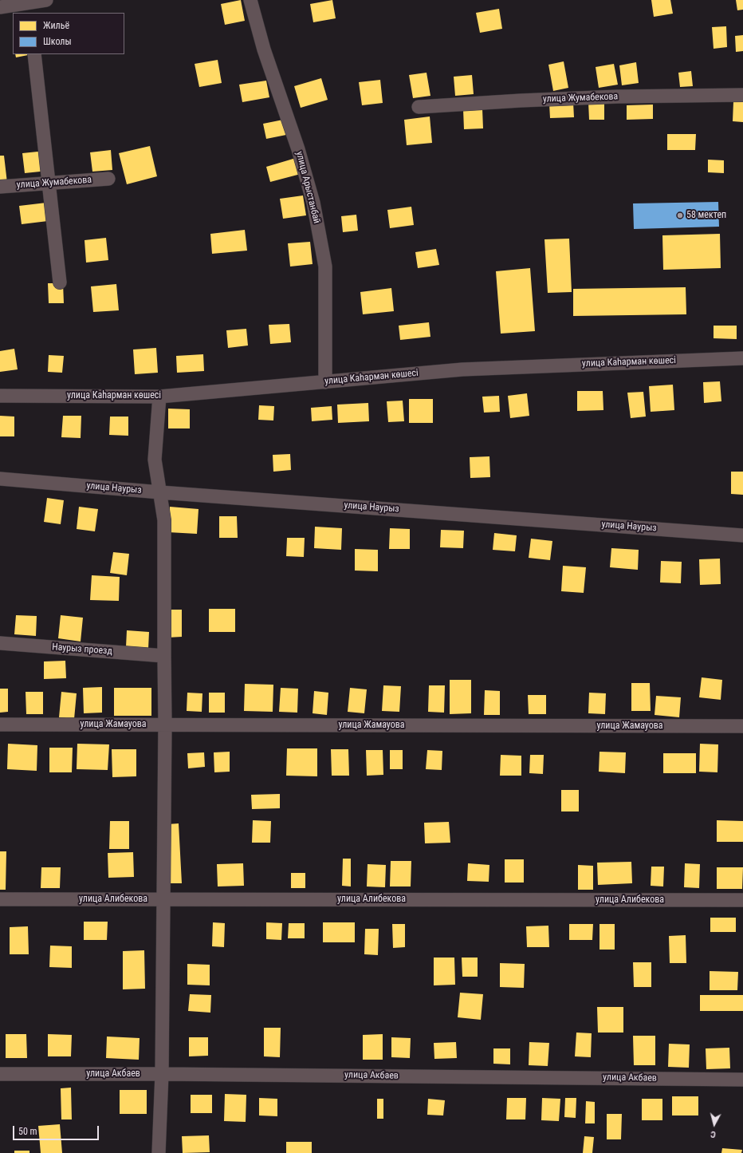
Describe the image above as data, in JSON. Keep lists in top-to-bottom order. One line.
{"streets":{"street":["улица Жумабекова","улица Арыстанбай","улица Каһарман көшесі","улица Наурыз","Наурыз проезд","улица Жамауова","улица Алибекова","улица Акбаев"]},"crossings":[["улица Арыстанбай","улица Каһарман көшесі"]],"places":["58 мектеп"],"legend":["Жильё","Школы"],"scale_bar":"50 m","north":"bottom"}
